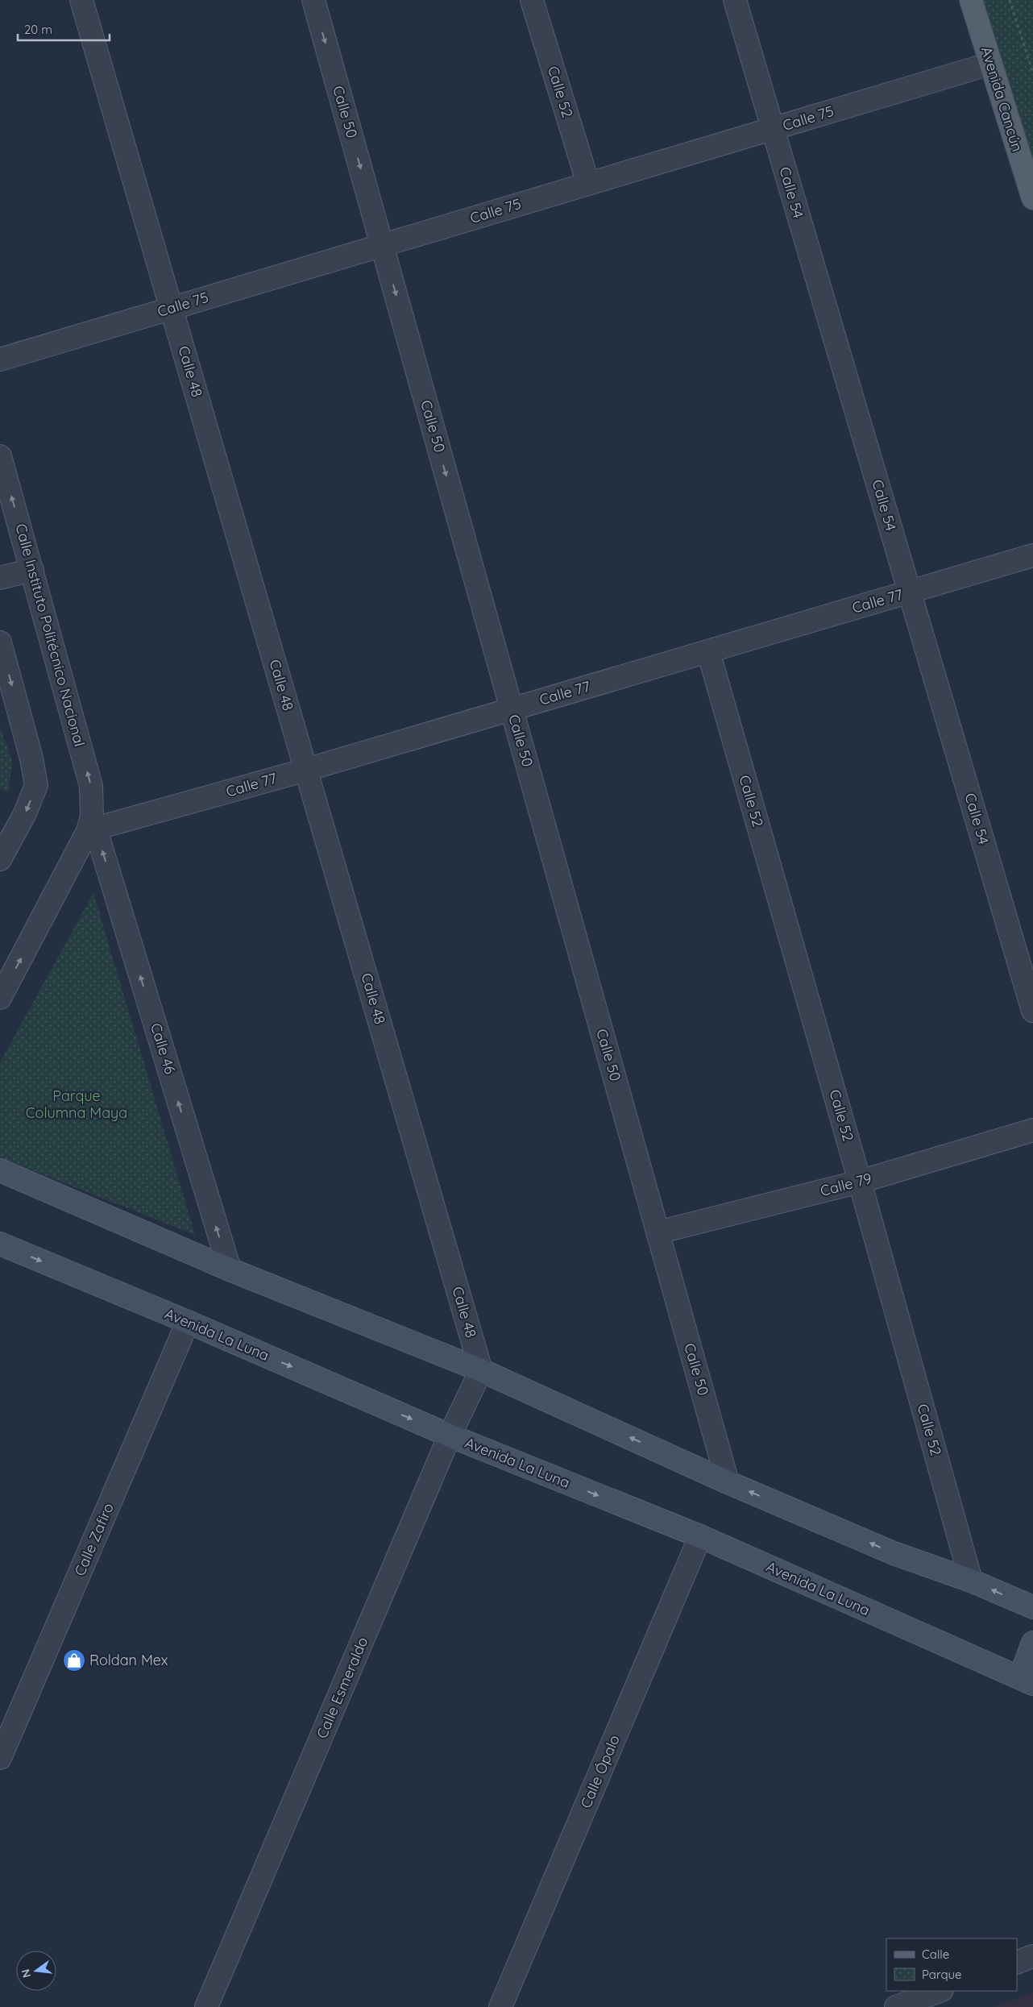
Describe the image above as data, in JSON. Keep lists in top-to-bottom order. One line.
{"streets":{"main road":["Avenida Cancún","Avenida La Luna"],"street":["Calle 52","Calle 50","Calle 75","Calle 54","Calle 48","Calle 77","Calle Instituto Politécnico Nacional","Calle 46","Calle 79","Calle Zafiro","Calle Esmeraldo","Calle Ópalo"]},"crossings":[["Calle 52","Calle 75"],["Calle 52","Calle 77"],["Calle 52","Calle 79"],["Avenida Cancún","Calle 75"],["Calle 50","Calle 75"],["Calle 50","Calle 77"],["Calle 50","Calle 79"],["Calle 75","Calle 54"],["Calle 75","Calle 48"],["Calle 54","Calle 77"],["Calle 48","Calle 77"],["Calle 48","Calle Esmeraldo"],["Calle 77","Calle Instituto Politécnico Nacional"],["Calle 77","Calle 46"],["Calle Instituto Politécnico Nacional","Calle 46"],["Avenida La Luna","Calle Zafiro"],["Avenida La Luna","Calle Esmeraldo"],["Avenida La Luna","Calle Ópalo"]],"one_way":["Calle 50","Calle 46"],"parks":["Parque Columna Maya"],"places":{"shop":["Roldan Mex"]},"legend":["Calle","Parque"],"scale_bar":"20 m","north":"left"}
